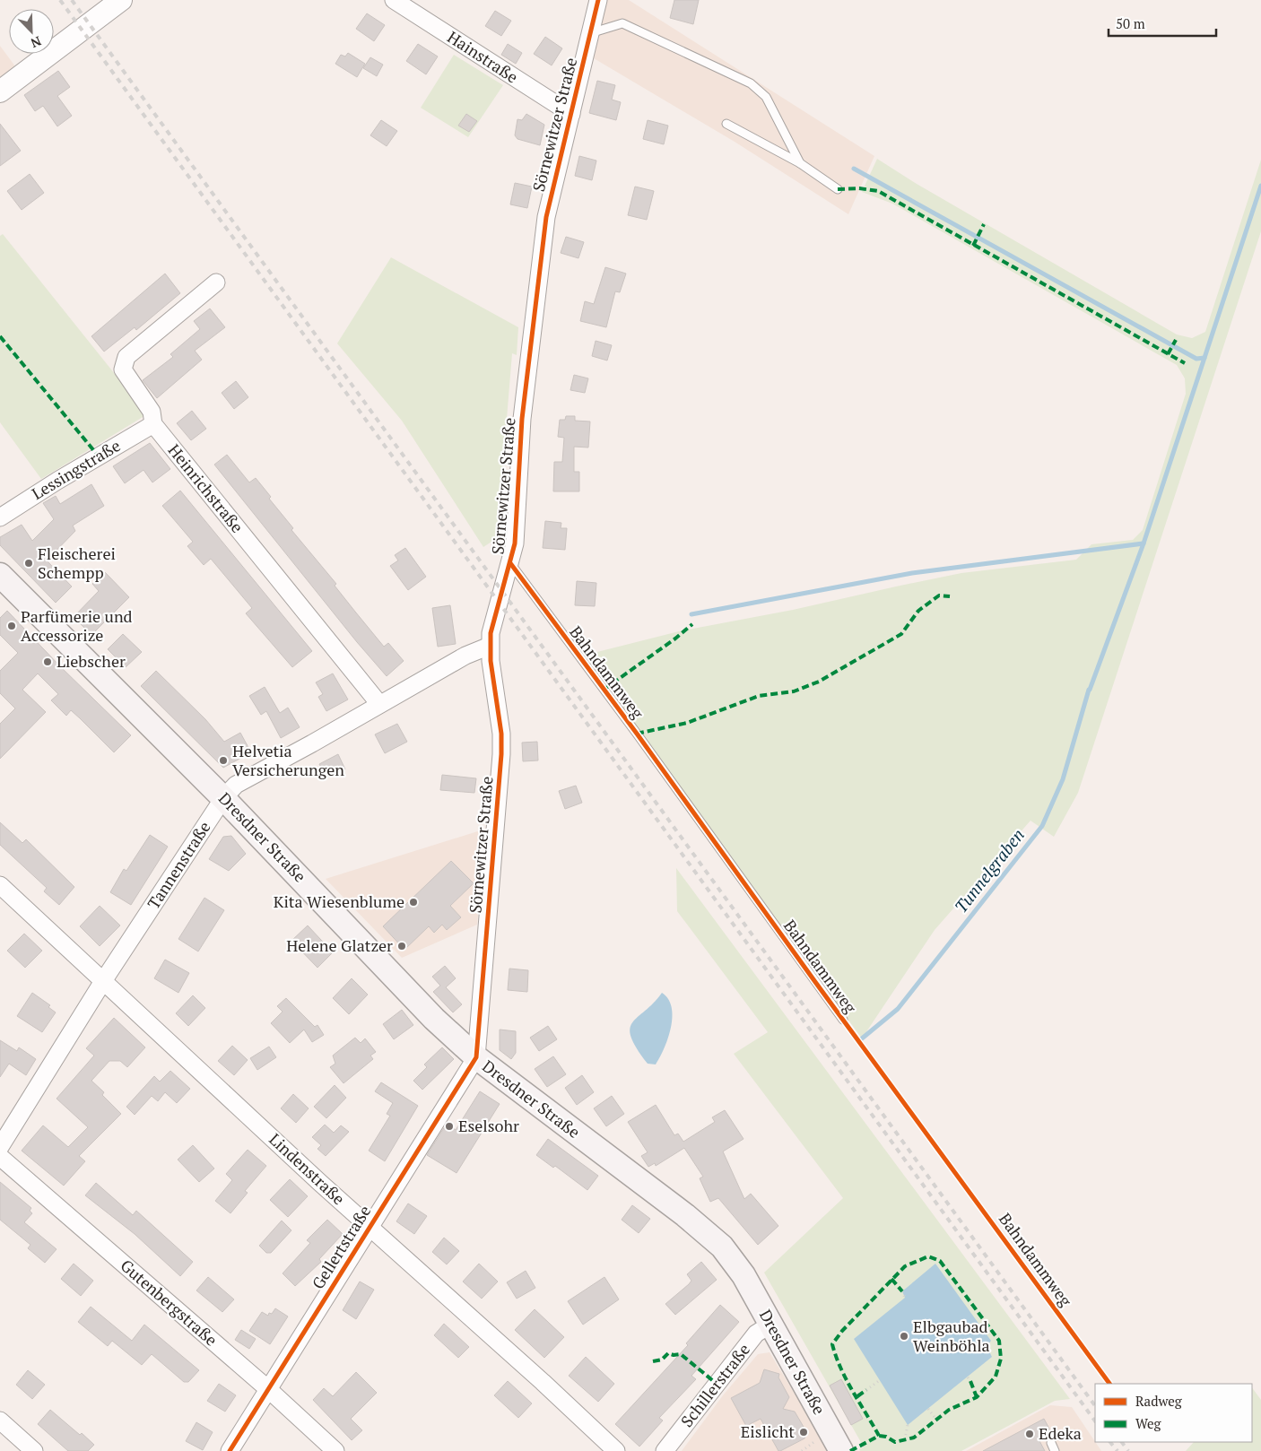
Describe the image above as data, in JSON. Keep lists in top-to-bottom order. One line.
{"streets":{"main road":["Dresdner Straße"],"street":["Hainstraße","Sörnewitzer Straße","Lessingstraße","Heinrichstraße","Tannenstraße","Lindenstraße","Gellertstraße","Gutenbergstraße","Schillerstraße"],"lane":["Bahndammweg"]},"crossings":[["Hainstraße","Sörnewitzer Straße"],["Sörnewitzer Straße","Bahndammweg"],["Sörnewitzer Straße","Dresdner Straße"],["Sörnewitzer Straße","Tannenstraße"],["Sörnewitzer Straße","Gellertstraße"],["Lessingstraße","Heinrichstraße"],["Heinrichstraße","Tannenstraße"],["Dresdner Straße","Tannenstraße"],["Dresdner Straße","Gellertstraße"],["Dresdner Straße","Schillerstraße"],["Tannenstraße","Lindenstraße"],["Lindenstraße","Gellertstraße"],["Gellertstraße","Gutenbergstraße"]],"water":["Tunnelgraben"],"places":["Fleischerei Schempp","Parfümerie und Accessorize","Liebscher","Helvetia Versicherungen","Kita Wiesenblume","Helene Glatzer","Eselsohr","Elbgaubad Weinböhla","Eislicht","Edeka"],"legend":["Radweg","Weg"],"scale_bar":"50 m","north":"bottom right"}
